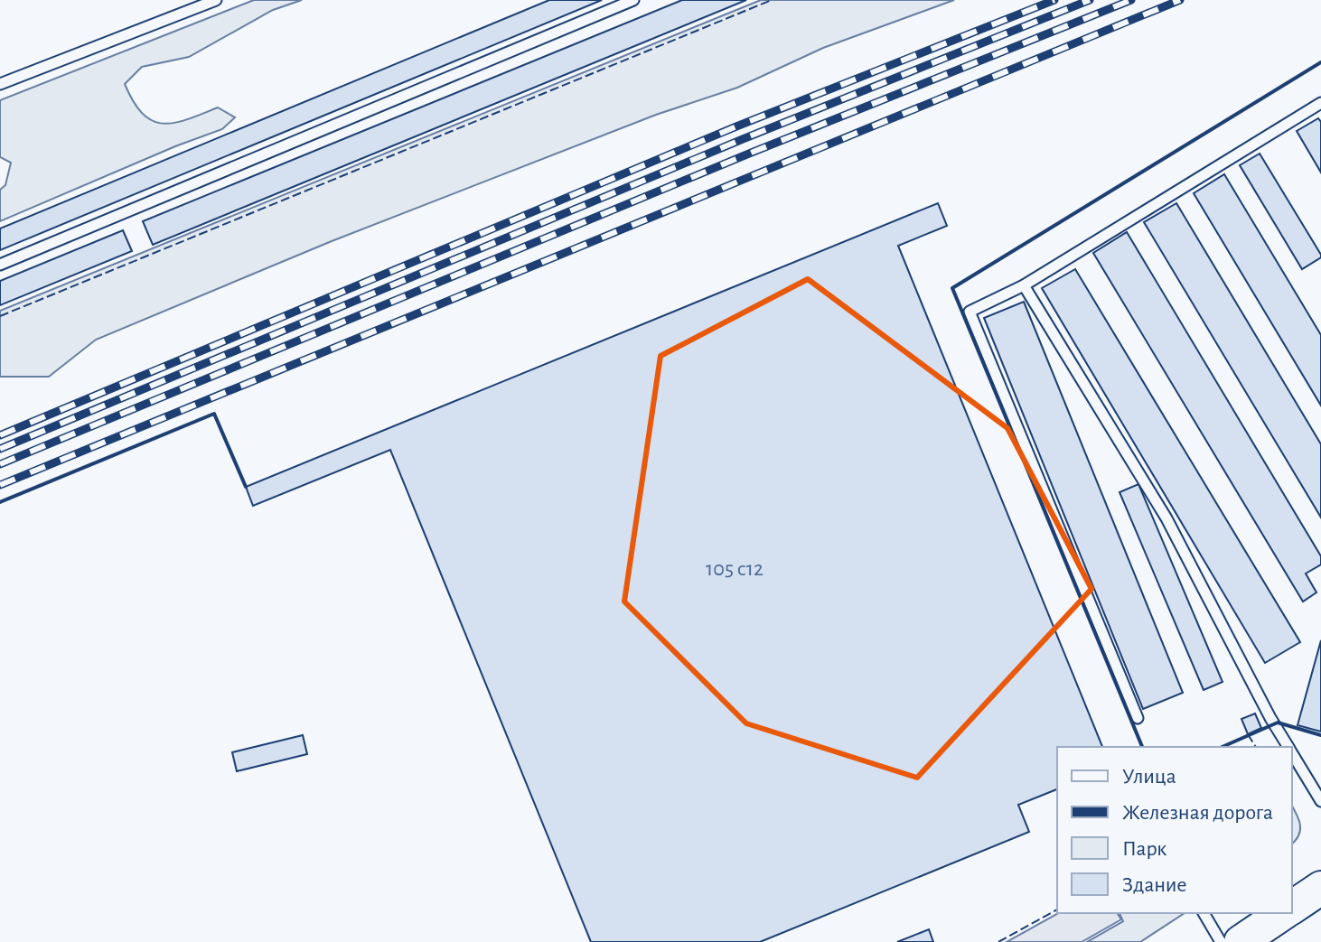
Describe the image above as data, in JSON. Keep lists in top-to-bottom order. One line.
{"house_numbers":["105 с12"],"legend":["Улица","Железная дорога","Парк","Здание"]}
